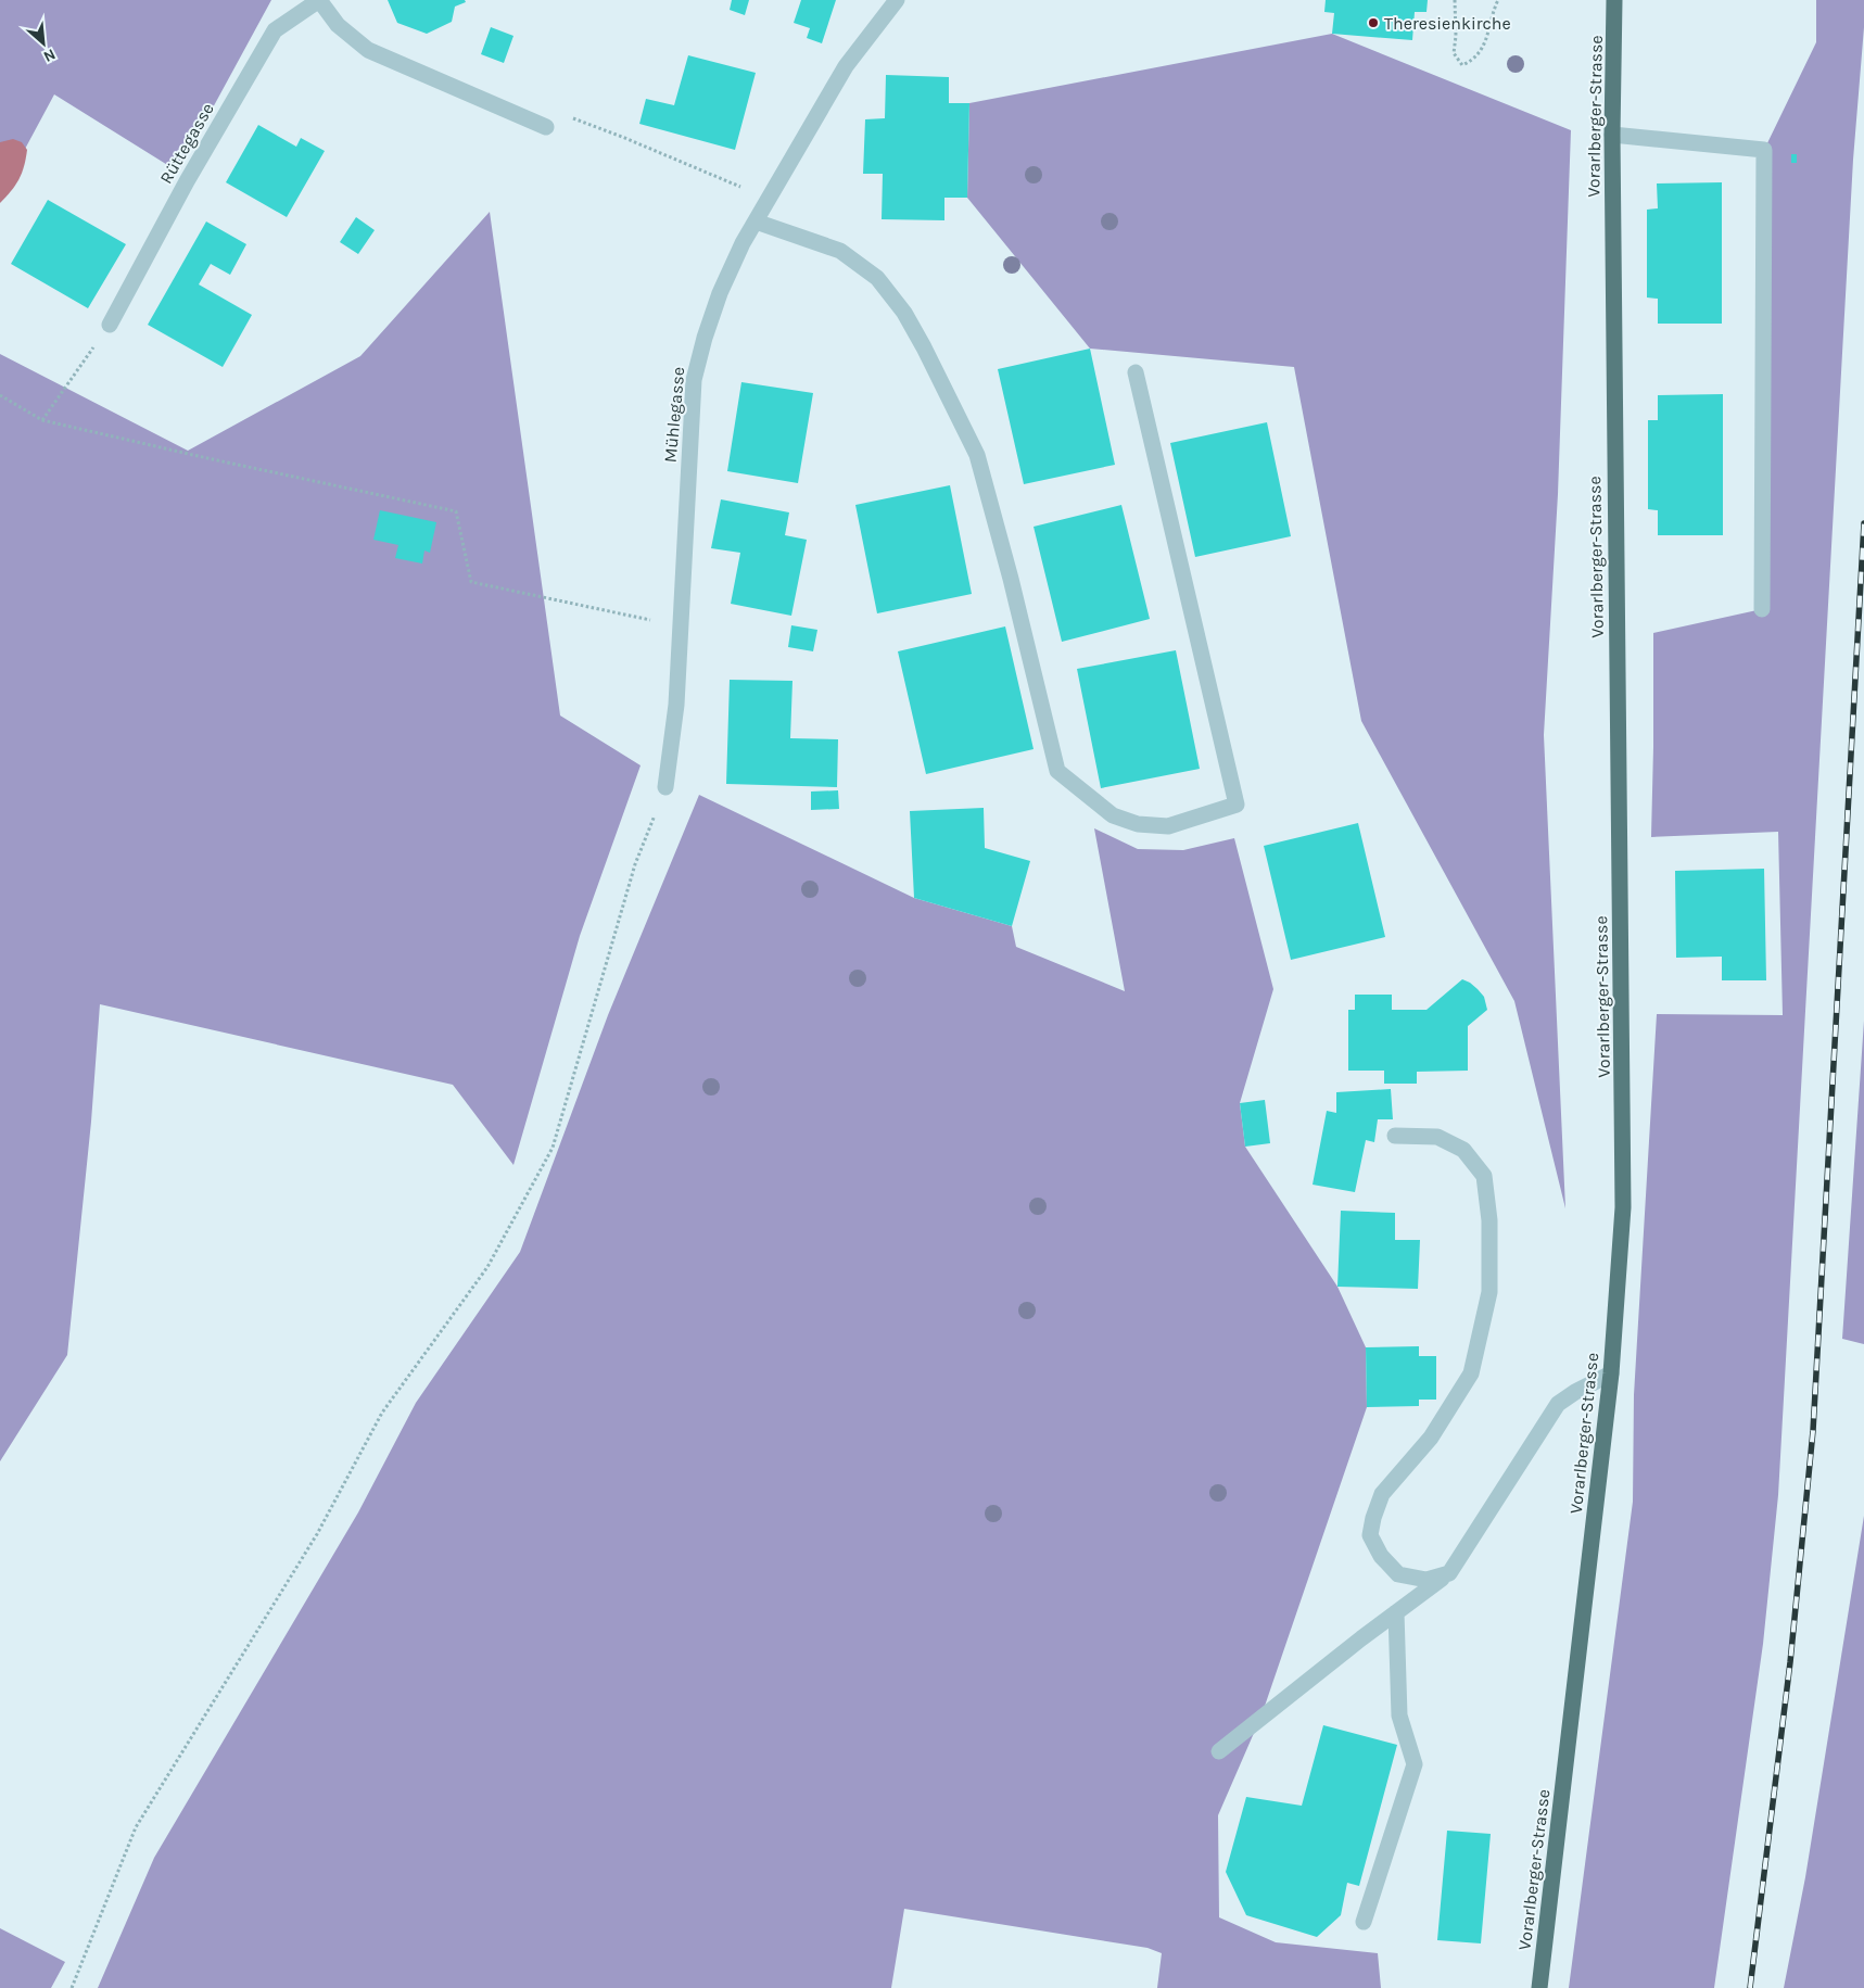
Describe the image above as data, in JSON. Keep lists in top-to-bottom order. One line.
{"streets":{"main road":["Vorarlberger-Strasse"],"street":["Rüttegasse","Mühlegasse"]},"places":["Theresienkirche"],"north":"bottom right"}
